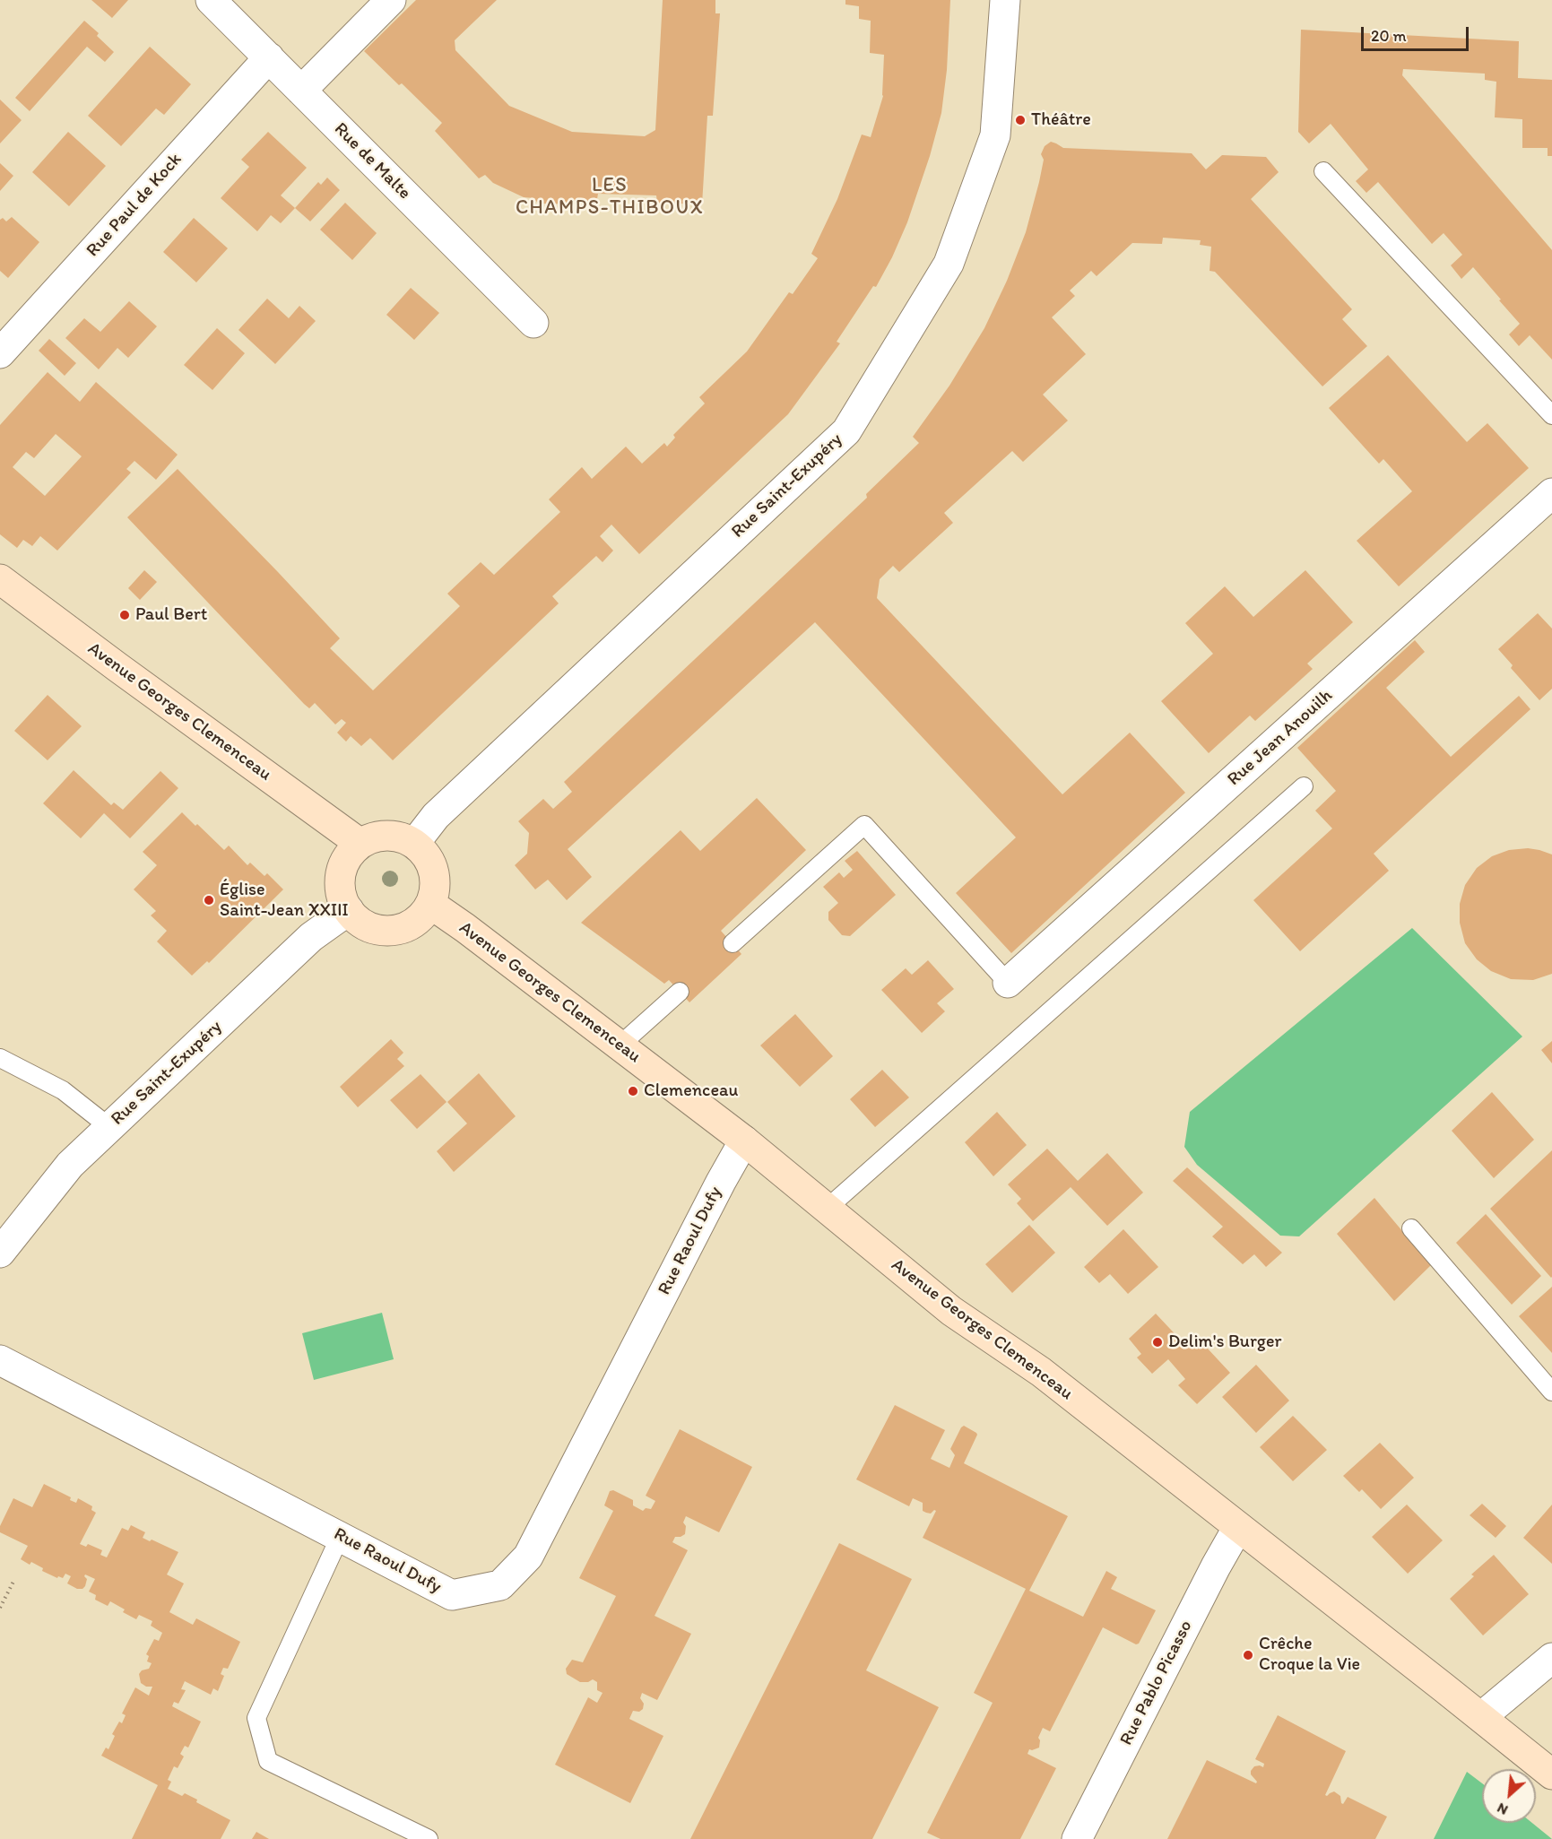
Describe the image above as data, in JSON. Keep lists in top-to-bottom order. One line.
{"streets":{"main road":["Avenue Georges Clemenceau"],"street":["Rue de Malte","Rue Paul de Kock","Rue Saint-Exupéry","Rue Jean Anouilh","Rue Raoul Dufy","Rue Pablo Picasso"]},"crossings":[["Rue de Malte","Rue Paul de Kock"],["Rue Saint-Exupéry","Avenue Georges Clemenceau"],["Avenue Georges Clemenceau","Rue Raoul Dufy"],["Avenue Georges Clemenceau","Rue Pablo Picasso"]],"districts":["LES CHAMPS-THIBOUX"],"places":["Théâtre","Paul Bert","Église Saint-Jean XXIII","Clemenceau","Delim's Burger","Crêche Croque la Vie"],"scale_bar":"20 m","north":"bottom left"}
